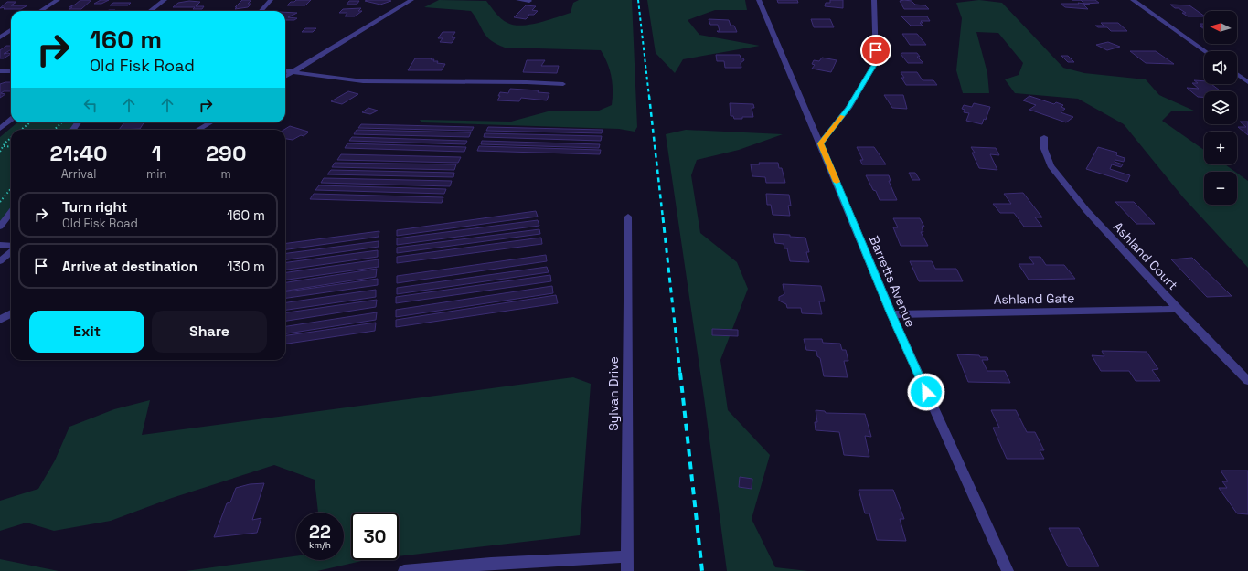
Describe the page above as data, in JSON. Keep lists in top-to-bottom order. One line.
{"streets":{"street":["Ashland Court","Barretts Avenue","Ashland Gate","Sylvan Drive"]},"crossings":[["Ashland Court","Ashland Gate"],["Barretts Avenue","Ashland Gate"]],"north":"left","page":{"map_buttons":["+","−"],"turn":["160 m","Old Fisk Road"],"eta":["21:40","Arrival","1","min","290","m"],"list":[{"name":"Turn right","note":"Old Fisk Road","value":"160 m"},{"name":"Arrive at destination","value":"130 m"}],"buttons":["Exit","Share"],"speed":"22 km/h","limit":"30"}}
